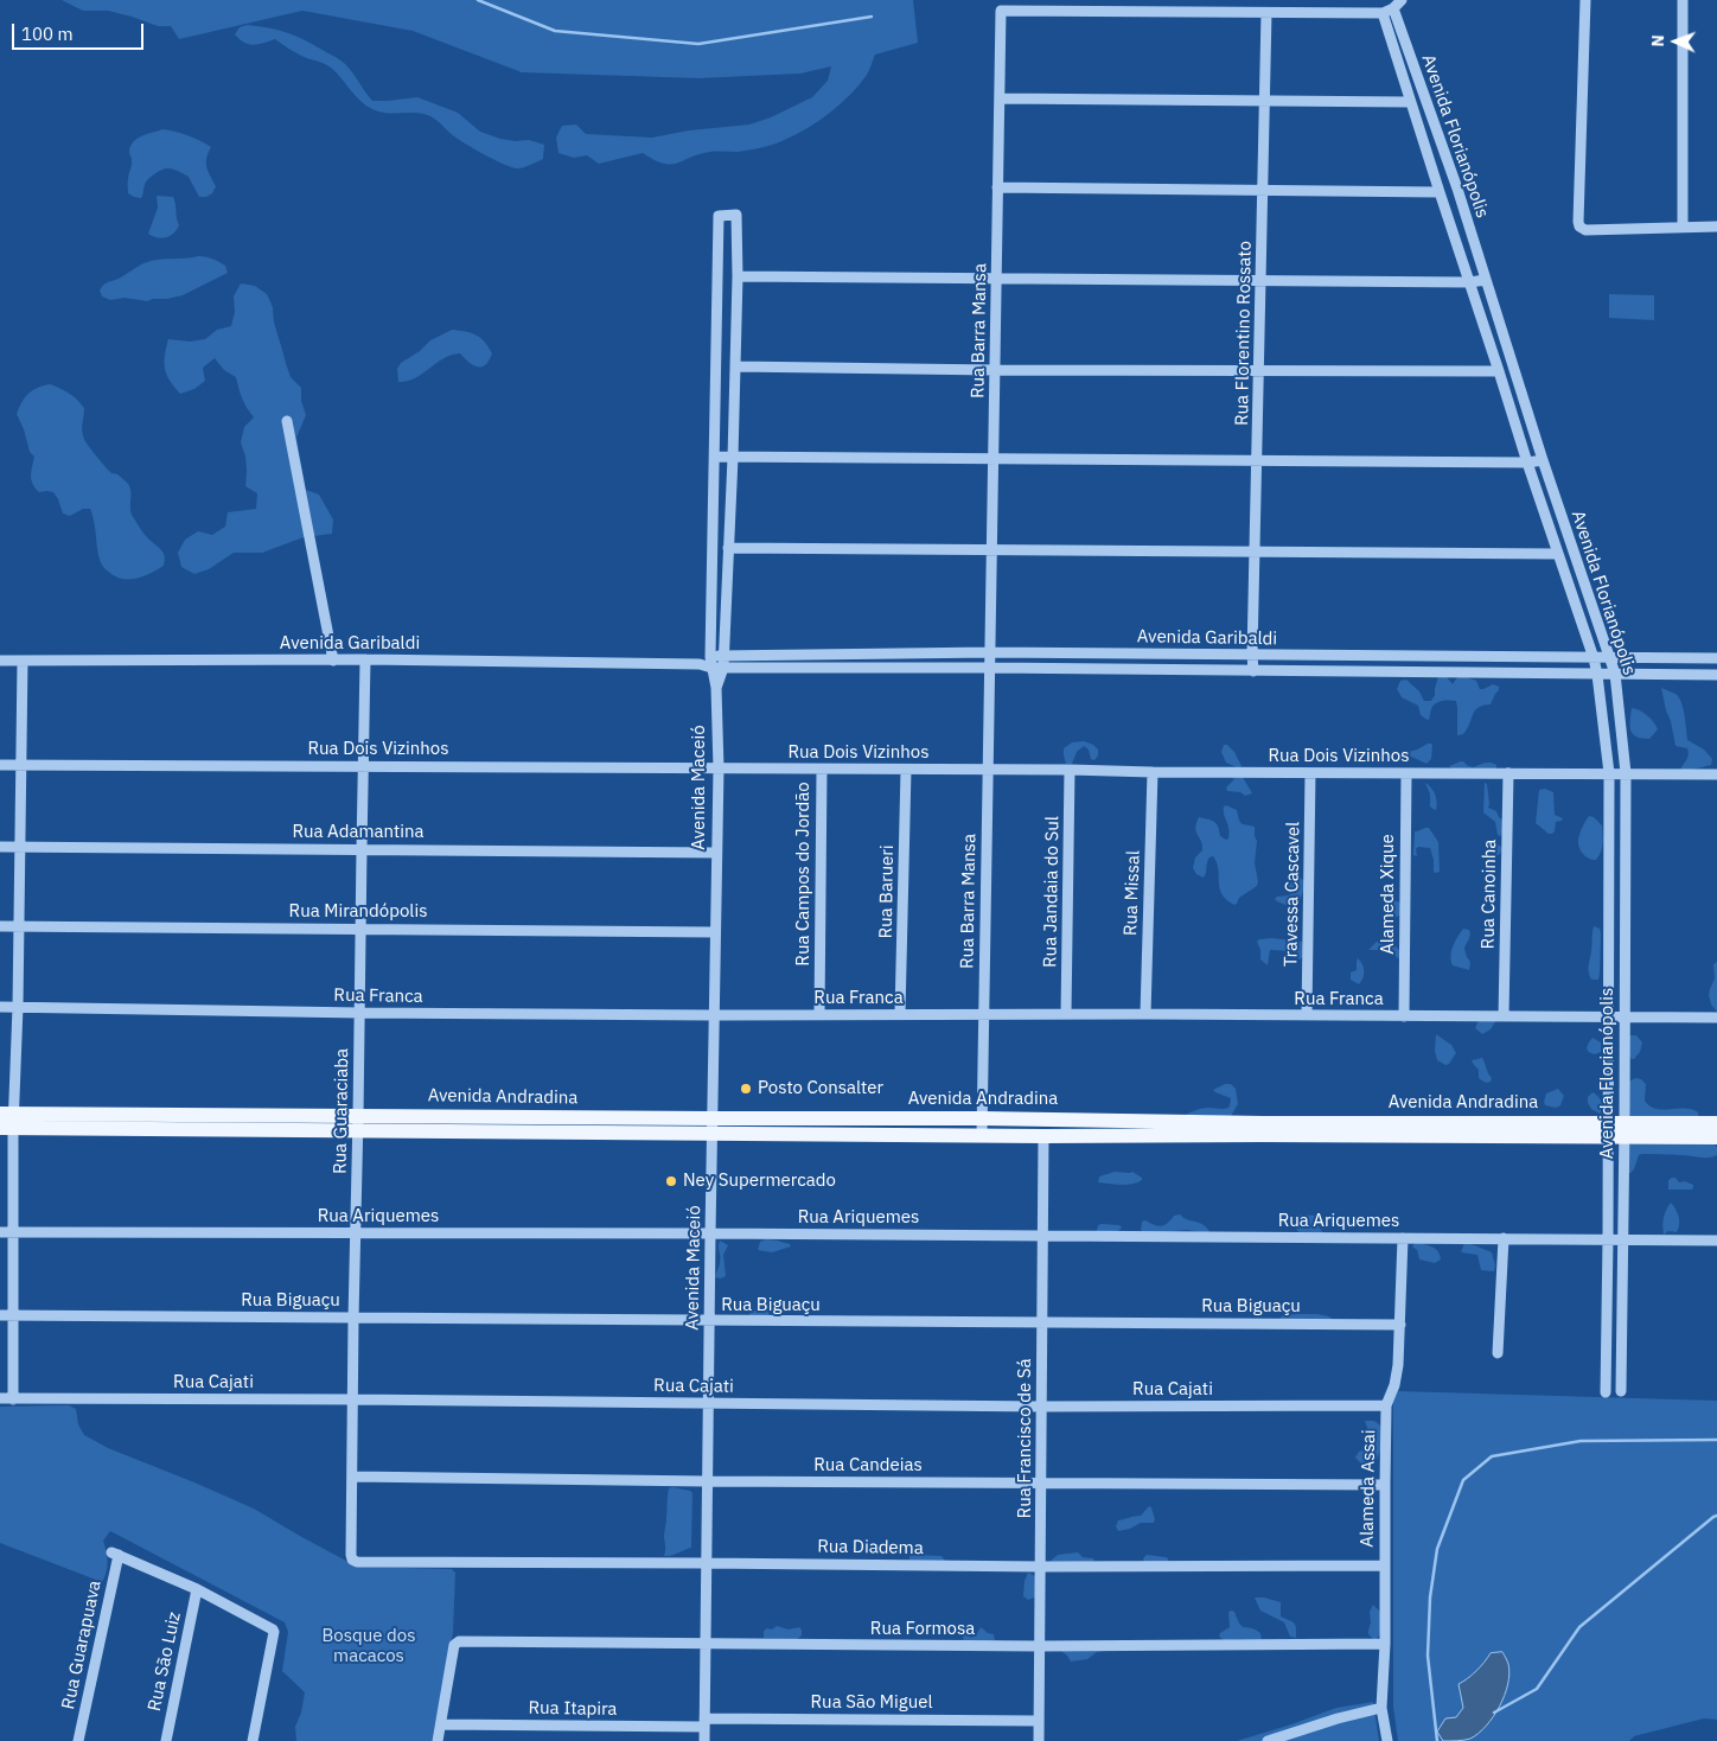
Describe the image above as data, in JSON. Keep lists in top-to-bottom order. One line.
{"streets":{"main road":["Avenida Andradina"],"street":["Avenida Florianópolis","Rua Barra Mansa","Rua Florentino Rossato","Avenida Garibaldi","Rua Dois Vizinhos","Avenida Maceió","Rua Adamantina","Rua Campos do Jordão","Rua Barueri","Rua Jandaia do Sul","Rua Missal","Travessa Cascavel","Alameda Xique","Rua Canoinha","Rua Mirandópolis","Rua Franca","Rua Guaraciaba","Rua Ariquemes","Rua Biguaçu","Rua Cajati","Rua Francisco de Sá","Rua Candeias","Alameda Assai","Rua Diadema","Rua Formosa","Rua Guarapuava","Rua São Luiz","Rua São Miguel","Rua Itapira"]},"crossings":[["Avenida Florianópolis","Avenida Garibaldi"],["Avenida Florianópolis","Rua Dois Vizinhos"],["Avenida Florianópolis","Rua Franca"],["Avenida Florianópolis","Avenida Andradina"],["Avenida Florianópolis","Rua Ariquemes"],["Rua Barra Mansa","Rua Florentino Rossato"],["Rua Barra Mansa","Avenida Garibaldi"],["Rua Barra Mansa","Rua Dois Vizinhos"],["Rua Barra Mansa","Rua Franca"],["Rua Barra Mansa","Avenida Andradina"],["Rua Florentino Rossato","Avenida Garibaldi"],["Avenida Garibaldi","Avenida Maceió"],["Avenida Garibaldi","Rua Guaraciaba"],["Rua Dois Vizinhos","Avenida Maceió"],["Rua Dois Vizinhos","Rua Campos do Jordão"],["Rua Dois Vizinhos","Rua Barueri"],["Rua Dois Vizinhos","Rua Jandaia do Sul"],["Rua Dois Vizinhos","Rua Missal"],["Rua Dois Vizinhos","Travessa Cascavel"],["Rua Dois Vizinhos","Alameda Xique"],["Rua Dois Vizinhos","Rua Canoinha"],["Rua Dois Vizinhos","Rua Guaraciaba"],["Avenida Maceió","Rua Adamantina"],["Avenida Maceió","Rua Mirandópolis"],["Avenida Maceió","Rua Franca"],["Avenida Maceió","Avenida Andradina"],["Avenida Maceió","Rua Ariquemes"],["Avenida Maceió","Rua Biguaçu"],["Avenida Maceió","Rua Cajati"],["Avenida Maceió","Rua Candeias"],["Avenida Maceió","Rua Diadema"],["Avenida Maceió","Rua Formosa"],["Avenida Maceió","Rua São Miguel"],["Avenida Maceió","Rua Itapira"],["Rua Adamantina","Rua Guaraciaba"],["Rua Campos do Jordão","Rua Franca"],["Rua Barueri","Rua Franca"],["Rua Jandaia do Sul","Rua Franca"],["Rua Missal","Rua Franca"],["Travessa Cascavel","Rua Franca"],["Alameda Xique","Rua Franca"],["Rua Canoinha","Rua Franca"],["Rua Mirandópolis","Rua Guaraciaba"],["Rua Franca","Rua Guaraciaba"],["Avenida Andradina","Rua Guaraciaba"],["Avenida Andradina","Rua Francisco de Sá"],["Rua Guaraciaba","Rua Ariquemes"],["Rua Guaraciaba","Rua Biguaçu"],["Rua Guaraciaba","Rua Cajati"],["Rua Guaraciaba","Rua Candeias"],["Rua Guaraciaba","Rua Diadema"],["Rua Ariquemes","Rua Francisco de Sá"],["Rua Ariquemes","Alameda Assai"],["Rua Biguaçu","Rua Francisco de Sá"],["Rua Biguaçu","Alameda Assai"],["Rua Cajati","Rua Francisco de Sá"],["Rua Cajati","Alameda Assai"],["Rua Francisco de Sá","Rua Candeias"],["Rua Francisco de Sá","Rua Diadema"],["Rua Francisco de Sá","Rua Formosa"],["Rua Francisco de Sá","Rua São Miguel"],["Rua Candeias","Alameda Assai"],["Alameda Assai","Rua Diadema"],["Alameda Assai","Rua Formosa"],["Rua Formosa","Rua Itapira"],["Rua Guarapuava","Rua São Luiz"],["Rua São Miguel","Rua Itapira"]],"parks":["Bosque dos macacos"],"places":["Posto Consalter","Ney Supermercado"],"scale_bar":"100 m","north":"left"}
